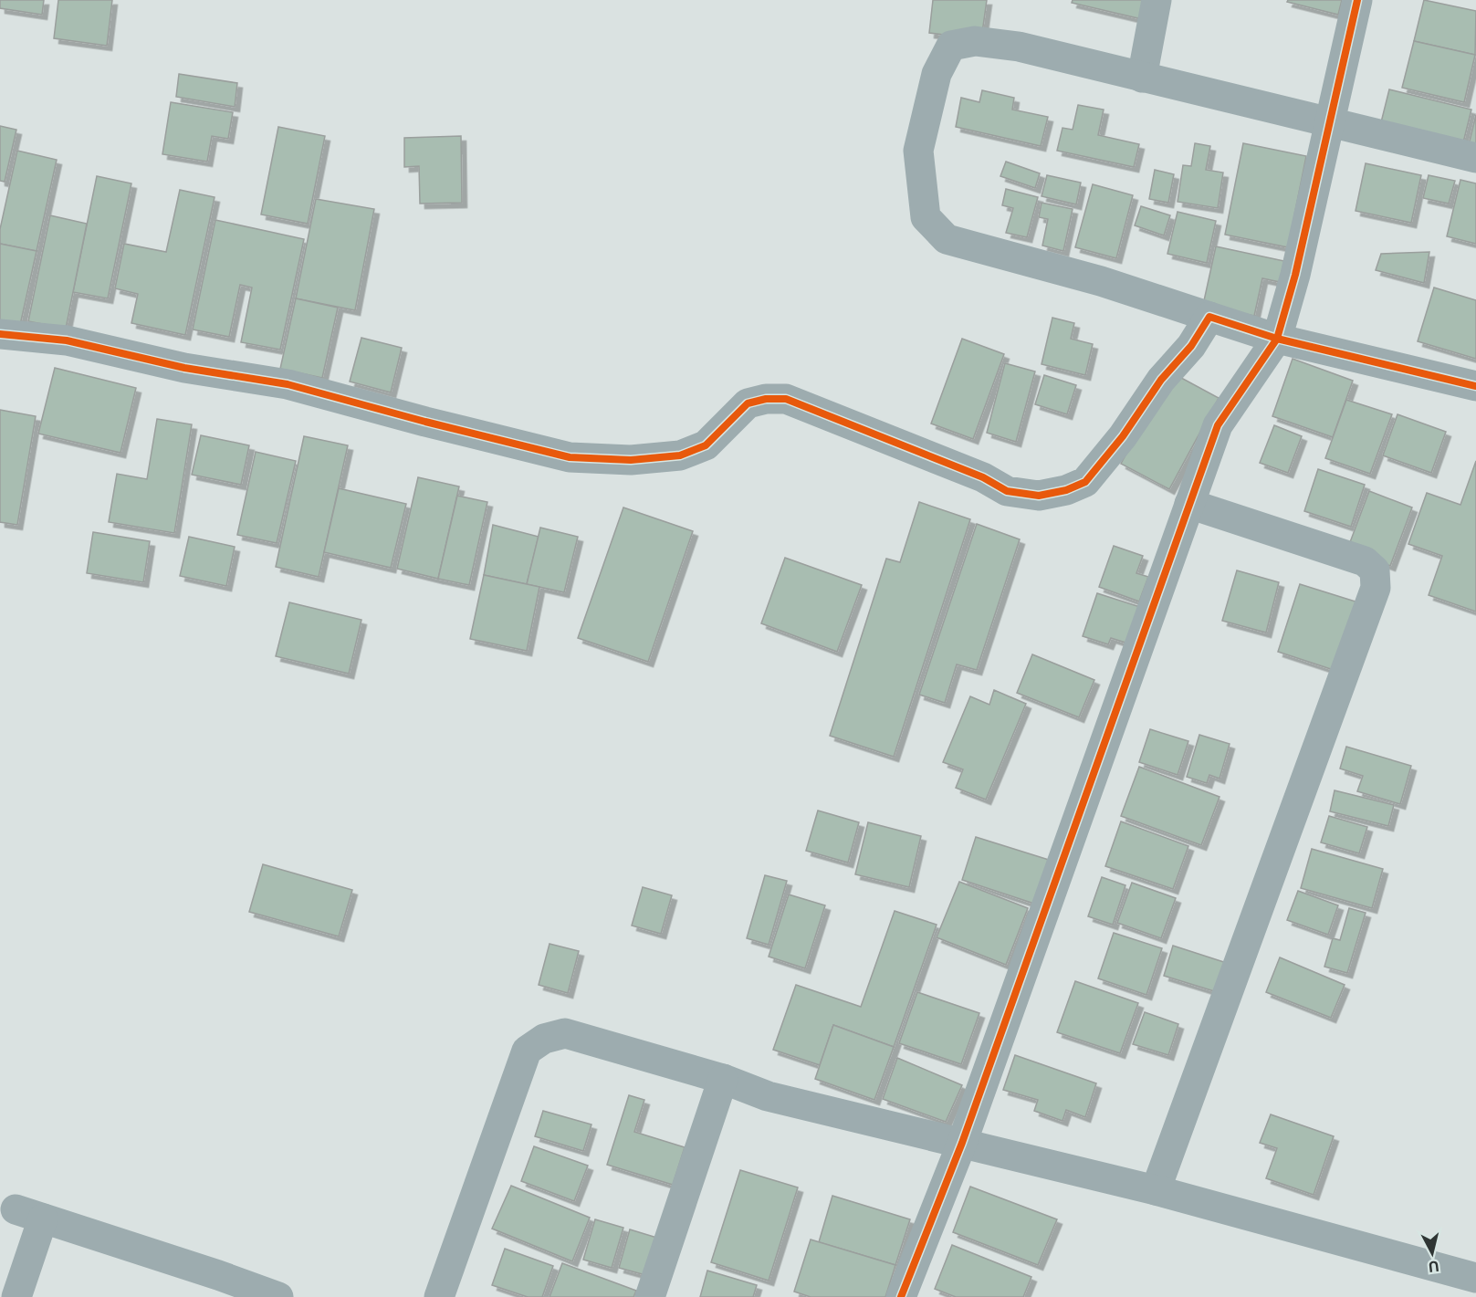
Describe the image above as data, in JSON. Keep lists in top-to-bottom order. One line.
{"north":"bottom"}
